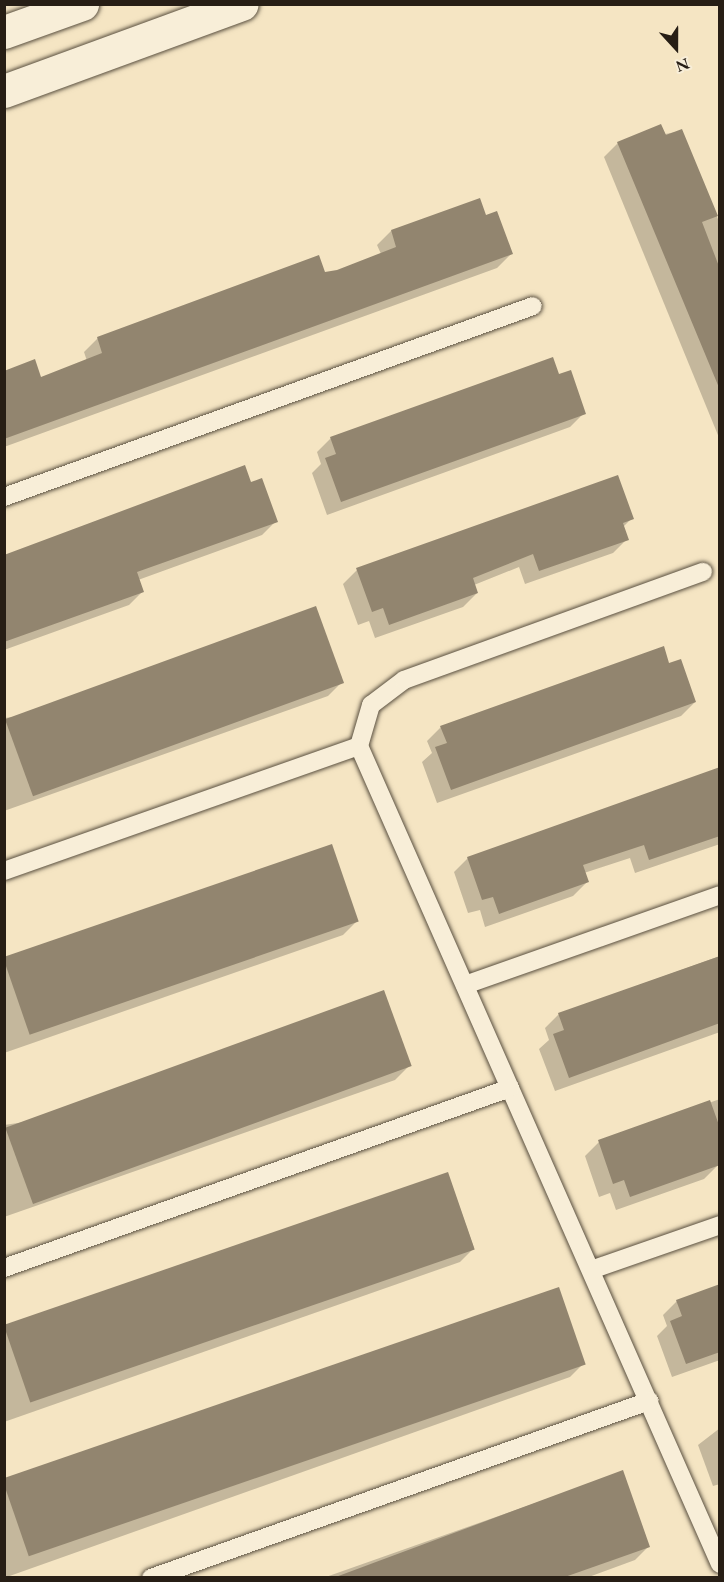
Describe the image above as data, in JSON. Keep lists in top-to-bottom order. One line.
{"north":"bottom"}
